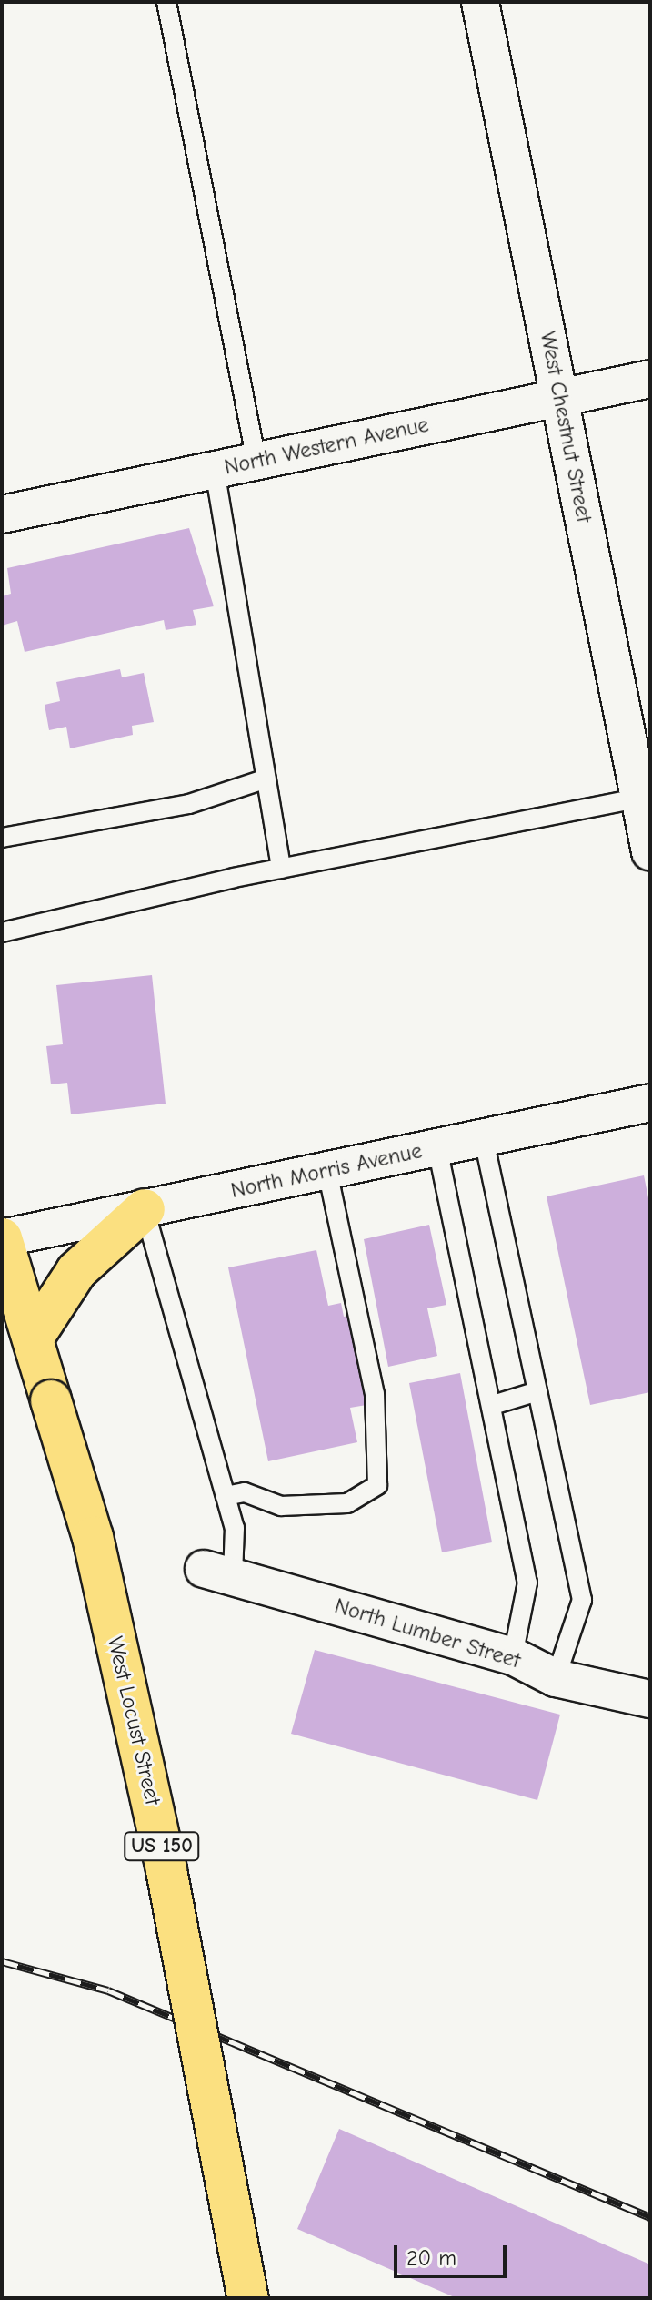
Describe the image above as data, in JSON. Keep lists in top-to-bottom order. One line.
{"streets":{"main road":["West Locust Street","US 150"],"street":["West Chestnut Street","North Western Avenue","North Morris Avenue","North Lumber Street"]},"crossings":[["West Chestnut Street","North Western Avenue"],["North Morris Avenue","West Locust Street"]],"scale_bar":"20 m"}
